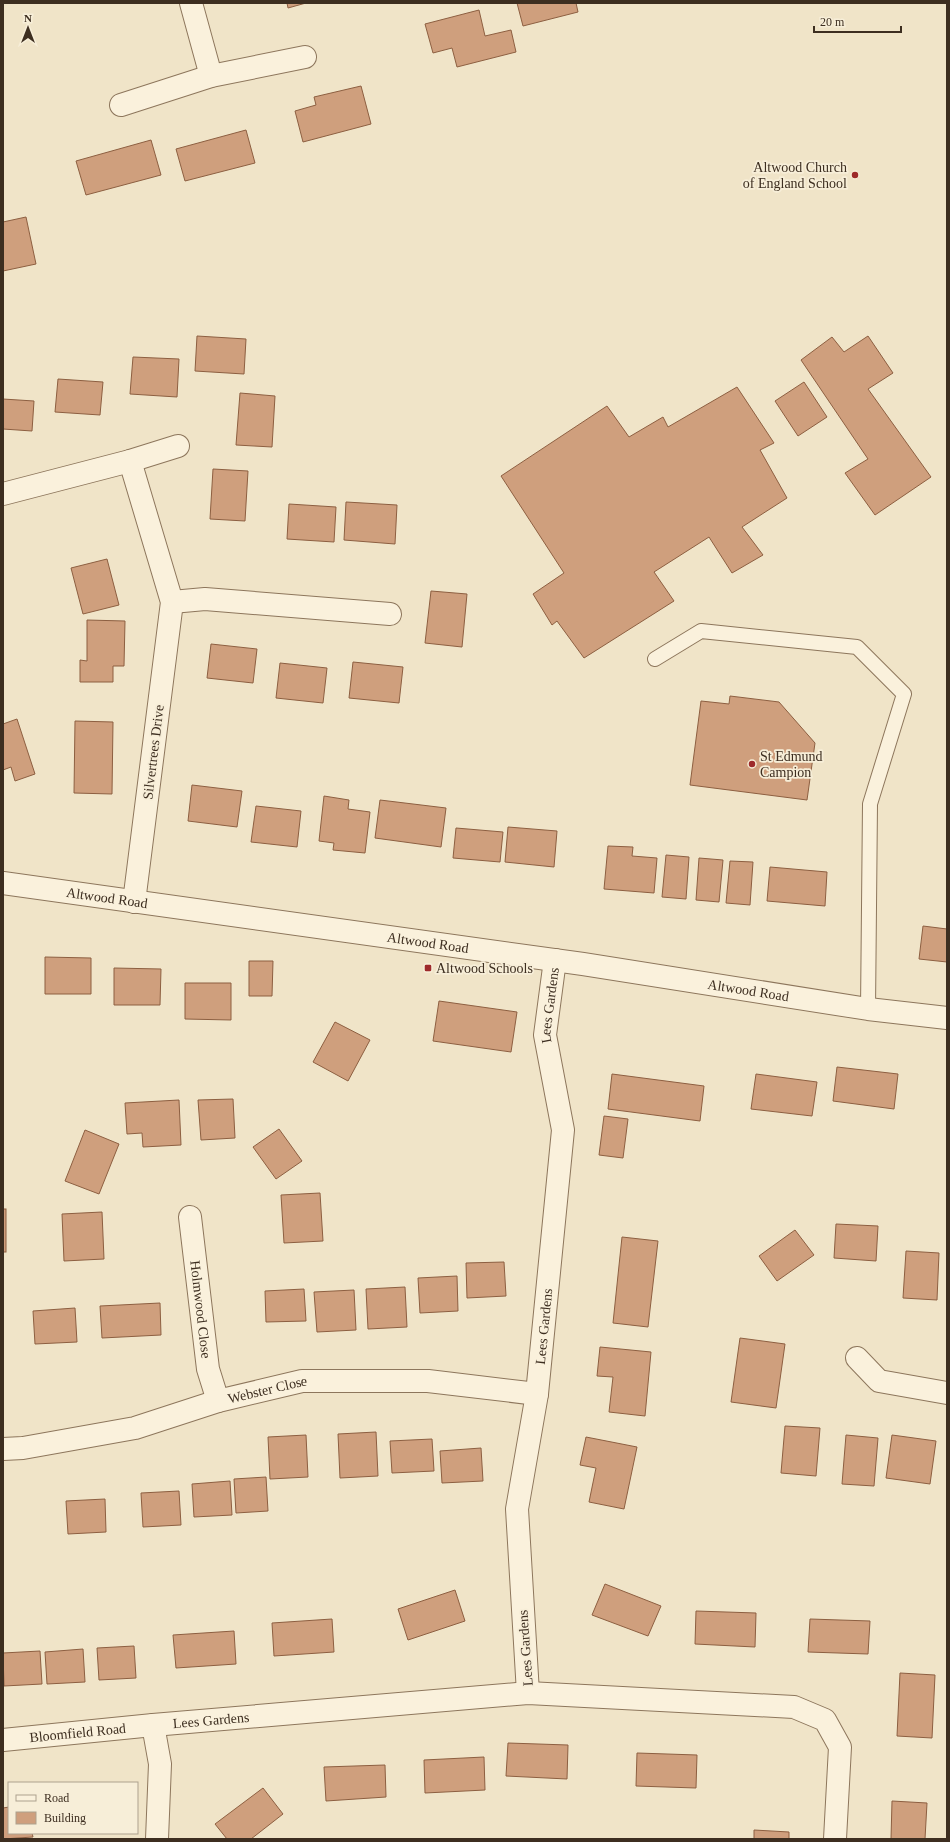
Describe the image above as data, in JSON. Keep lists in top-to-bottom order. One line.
{"streets":{"street":["Silvertrees Drive","Altwood Road","Lees Gardens","Holmwood Close","Webster Close","Bloomfield Road"]},"crossings":[["Silvertrees Drive","Altwood Road"],["Altwood Road","Lees Gardens"],["Lees Gardens","Webster Close"],["Lees Gardens","Bloomfield Road"],["Holmwood Close","Webster Close"]],"places":{"other":["Altwood Church of England School","St Edmund Campion"],"transit":["Altwood Schools"]},"legend":["Road","Building"],"scale_bar":"20 m","north":"top"}
